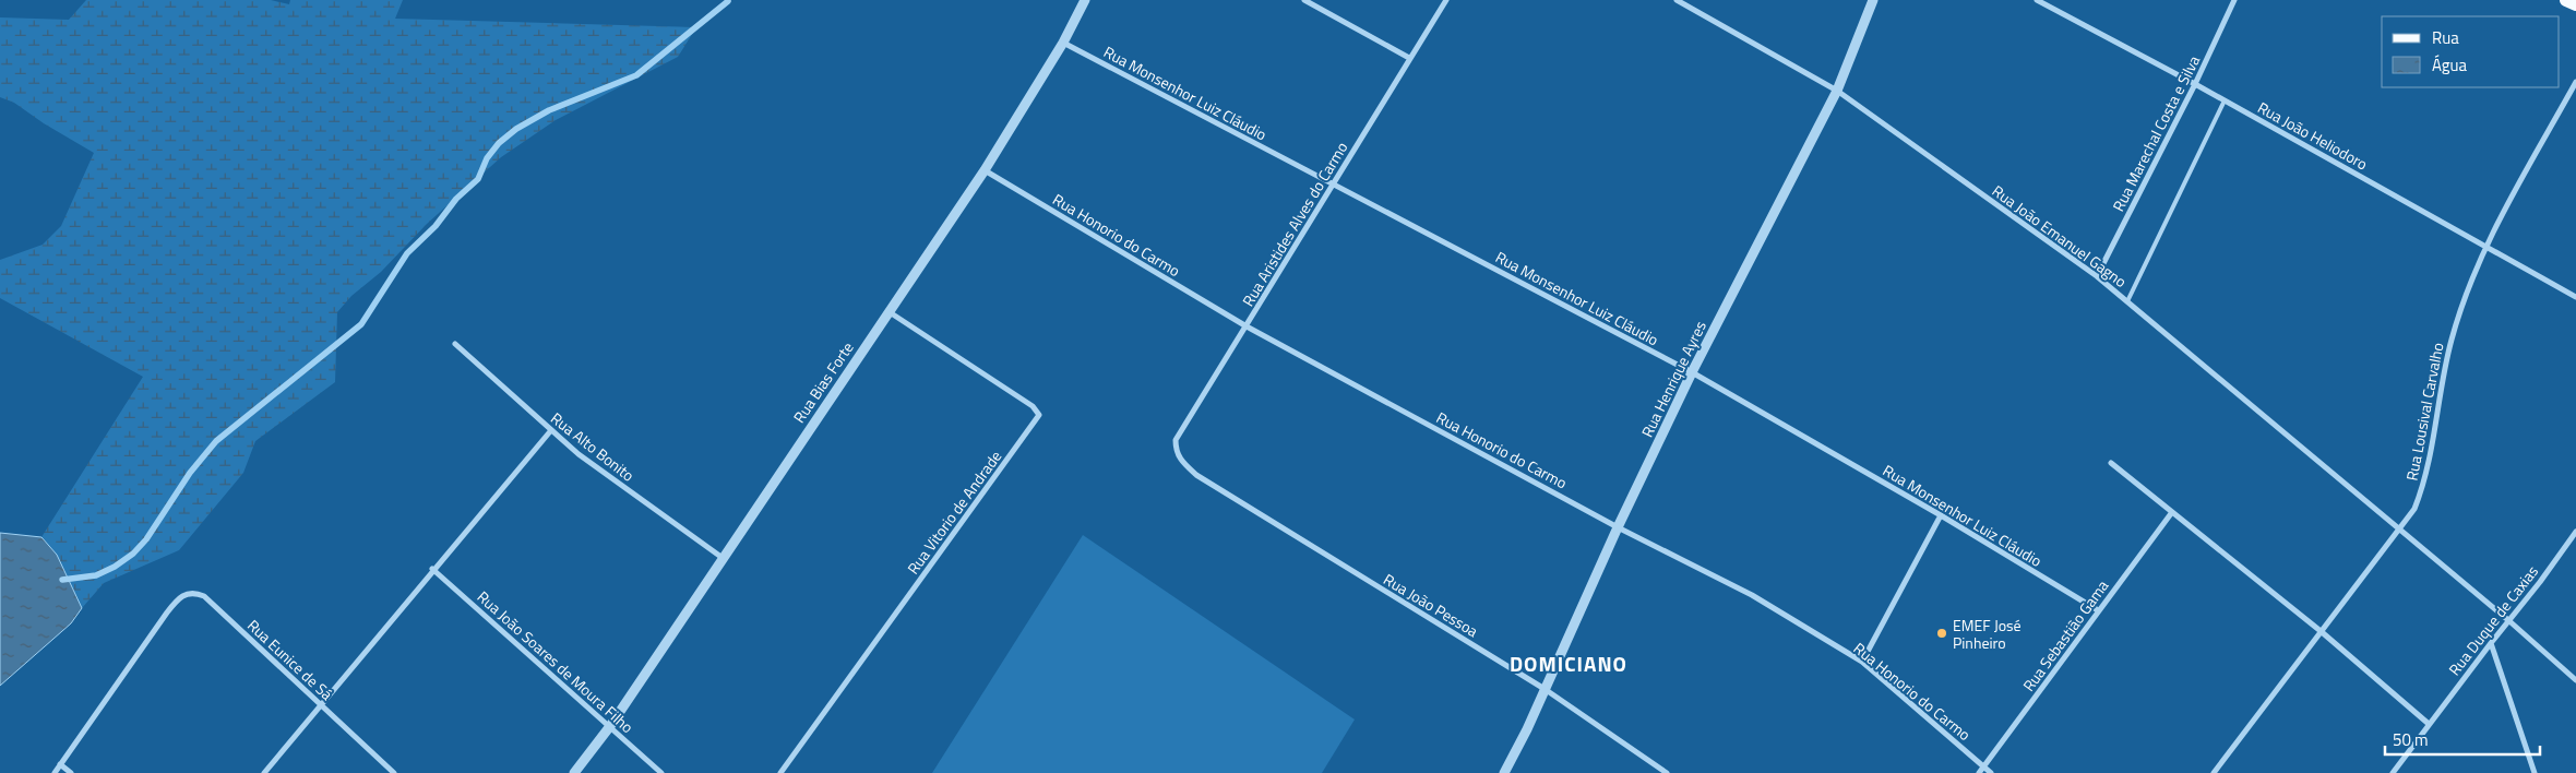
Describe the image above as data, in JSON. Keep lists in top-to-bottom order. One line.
{"streets":{"street":["Rua Monsenhor Luiz Cláudio","Rua Marechal Costa e Silva","Rua João Heliodoro","Rua Aristides Alves do Carmo","Rua Honorio do Carmo","Rua João Emanuel Gagno","Rua Henrique Ayres","Rua Bias Forte","Rua Lousival Carvalho","Rua Alto Bonito","Rua Vitorio de Andrade","Rua João Pessoa","Rua Duque de Caxias","Rua Sebastião Gama","Rua Eunice de Sá","Rua João Soares de Moura Filho"]},"crossings":[["Rua Monsenhor Luiz Cláudio","Rua Aristides Alves do Carmo"],["Rua Monsenhor Luiz Cláudio","Rua Henrique Ayres"],["Rua Monsenhor Luiz Cláudio","Rua Bias Forte"],["Rua Monsenhor Luiz Cláudio","Rua Sebastião Gama"],["Rua Marechal Costa e Silva","Rua João Heliodoro"],["Rua Marechal Costa e Silva","Rua João Emanuel Gagno"],["Rua João Heliodoro","Rua Lousival Carvalho"],["Rua Aristides Alves do Carmo","Rua Honorio do Carmo"],["Rua Aristides Alves do Carmo","Rua João Pessoa"],["Rua Honorio do Carmo","Rua Henrique Ayres"],["Rua Honorio do Carmo","Rua Bias Forte"],["Rua Honorio do Carmo","Rua Sebastião Gama"],["Rua João Emanuel Gagno","Rua Henrique Ayres"],["Rua João Emanuel Gagno","Rua Lousival Carvalho"],["Rua João Emanuel Gagno","Rua Duque de Caxias"],["Rua Henrique Ayres","Rua João Pessoa"],["Rua Bias Forte","Rua Alto Bonito"],["Rua Bias Forte","Rua Vitorio de Andrade"],["Rua Bias Forte","Rua João Soares de Moura Filho"]],"districts":["DOMICIANO"],"places":["EMEF José Pinheiro"],"legend":["Rua","Água"],"scale_bar":"50 m"}
